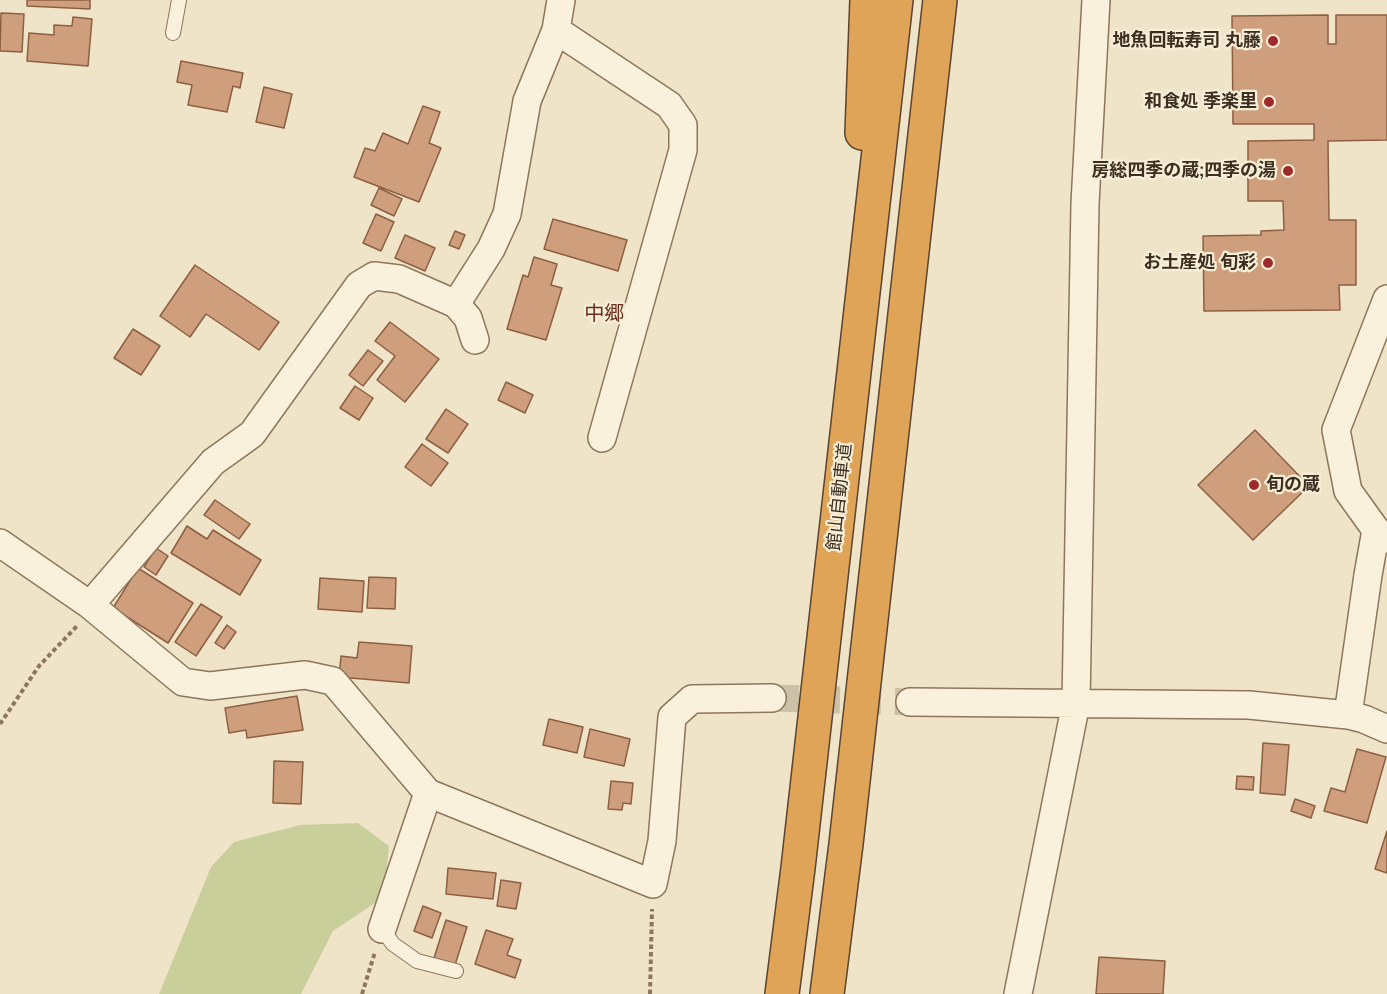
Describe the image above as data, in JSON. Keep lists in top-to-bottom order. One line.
{"streets":{"highway":["館山自動車道"]},"districts":["中郷"],"places":["地魚回転寿司 丸藤","和食処 季楽里","房総四季の蔵;四季の湯","お土産処 旬彩","旬の蔵"]}
